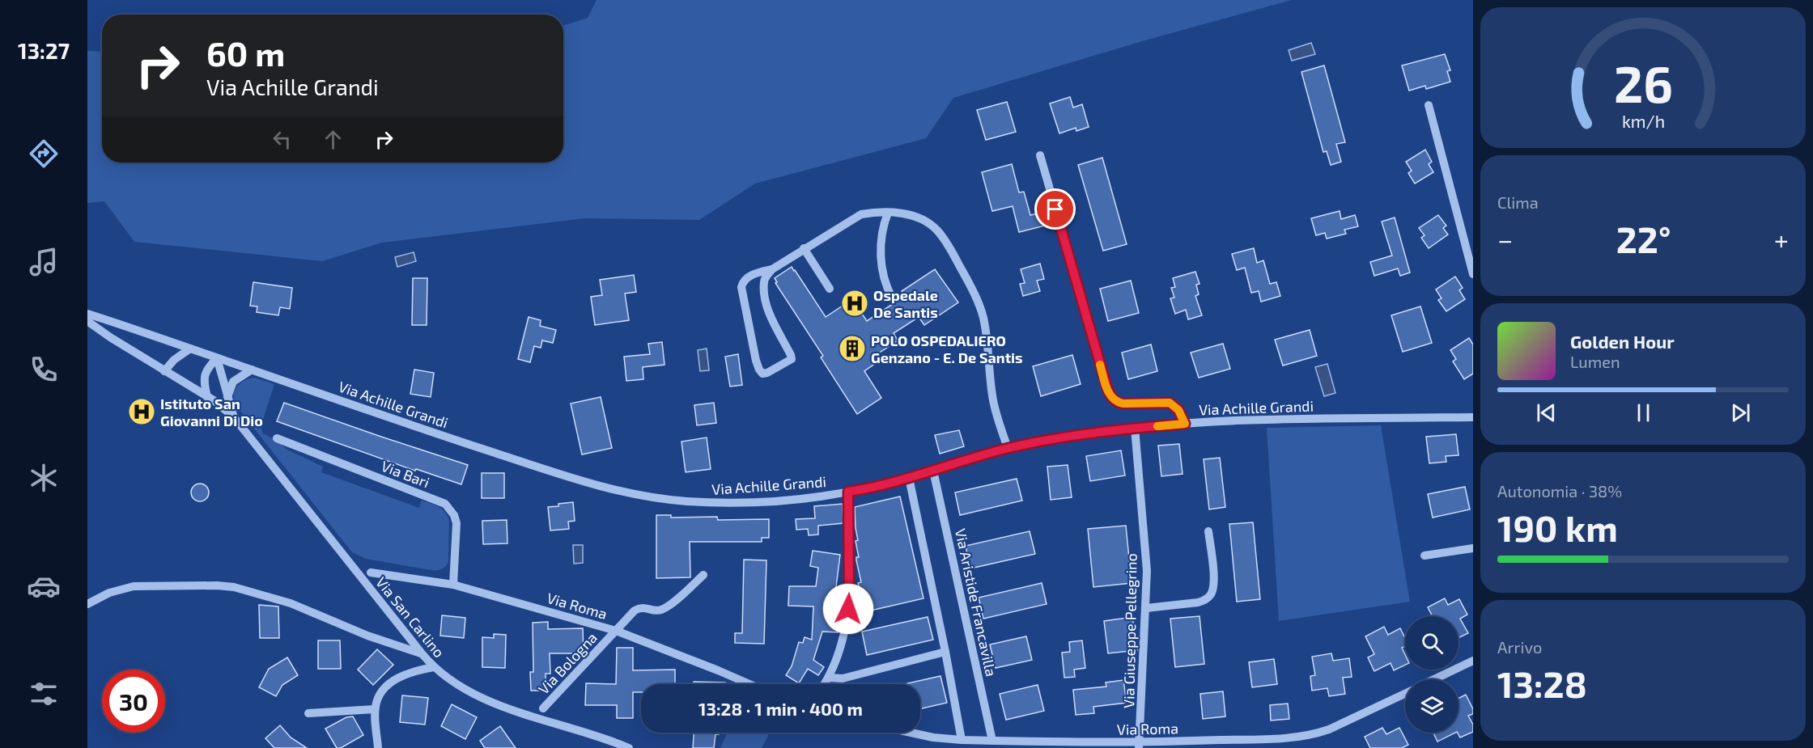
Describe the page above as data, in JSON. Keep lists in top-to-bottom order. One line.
{"streets":{"street":["Via Achille Grandi","Via Bari","Via Aristide Francavilla","Via Roma","Via San Carlino","Via Giuseppe Pellegrino","Via Bologna"]},"crossings":[["Via Achille Grandi","Via Aristide Francavilla"],["Via Achille Grandi","Via San Carlino"],["Via Achille Grandi","Via Giuseppe Pellegrino"],["Via Bari","Via Roma"],["Via Aristide Francavilla","Via Roma"],["Via Roma","Via Giuseppe Pellegrino"],["Via Roma","Via Bologna"]],"places":{"hospital":["Ospedale De Santis","Istituto San Giovanni Di Dio"],"building":["POLO OSPEDALIERO Genzano - E. De Santis"]},"page":{"tabs":"13:27","turn":["60 m","Via Achille Grandi"],"tile":["Clima",["Autonomia · 38%","190 km"],["Arrivo","13:28"]],"heat":["−","22°","+"],"song":["Golden Hour","Lumen"],"limit":"30","trip":"13:28 · 1 min · 400 m","gauge":["26","km/h"]}}
